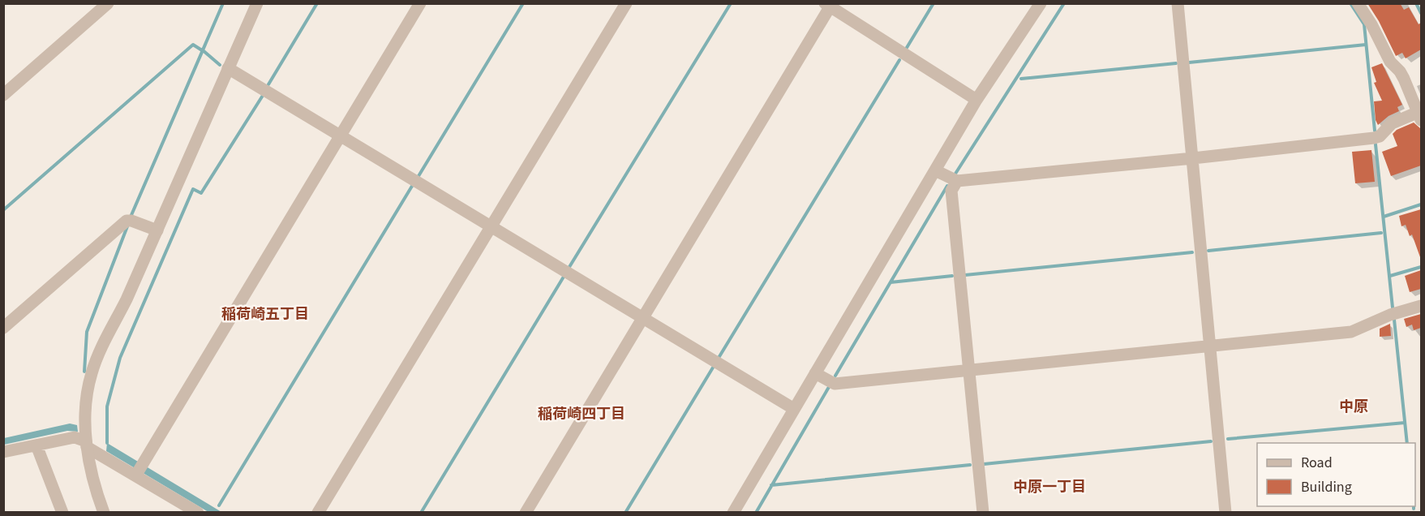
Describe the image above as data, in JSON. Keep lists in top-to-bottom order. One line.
{"districts":["稲荷崎五丁目","中原","稲荷崎四丁目","中原一丁目"],"legend":["Road","Building"]}
